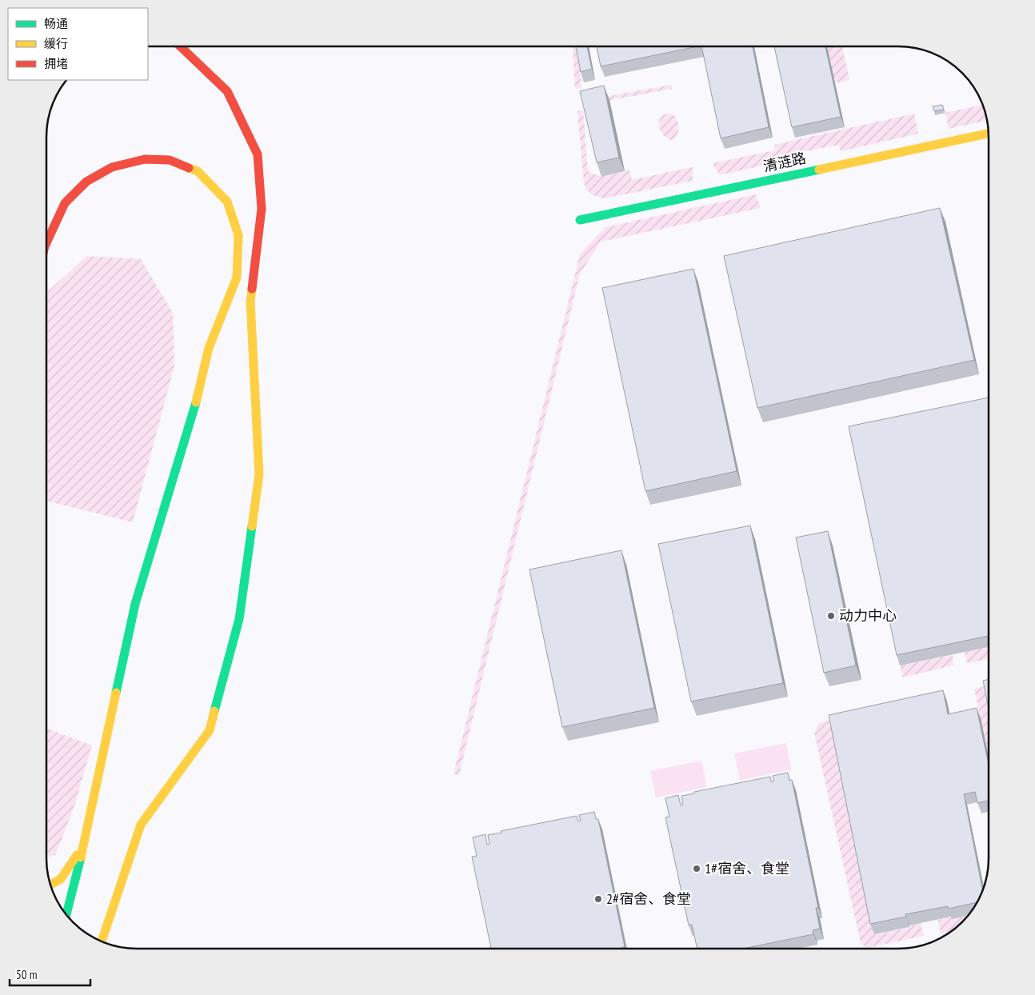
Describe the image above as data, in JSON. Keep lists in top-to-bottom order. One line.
{"streets":{"main road":["清涟路"]},"places":["动力中心","1#宿舍、食堂","2#宿舍、食堂"],"legend":["畅通","缓行","拥堵"],"scale_bar":"50 m"}
